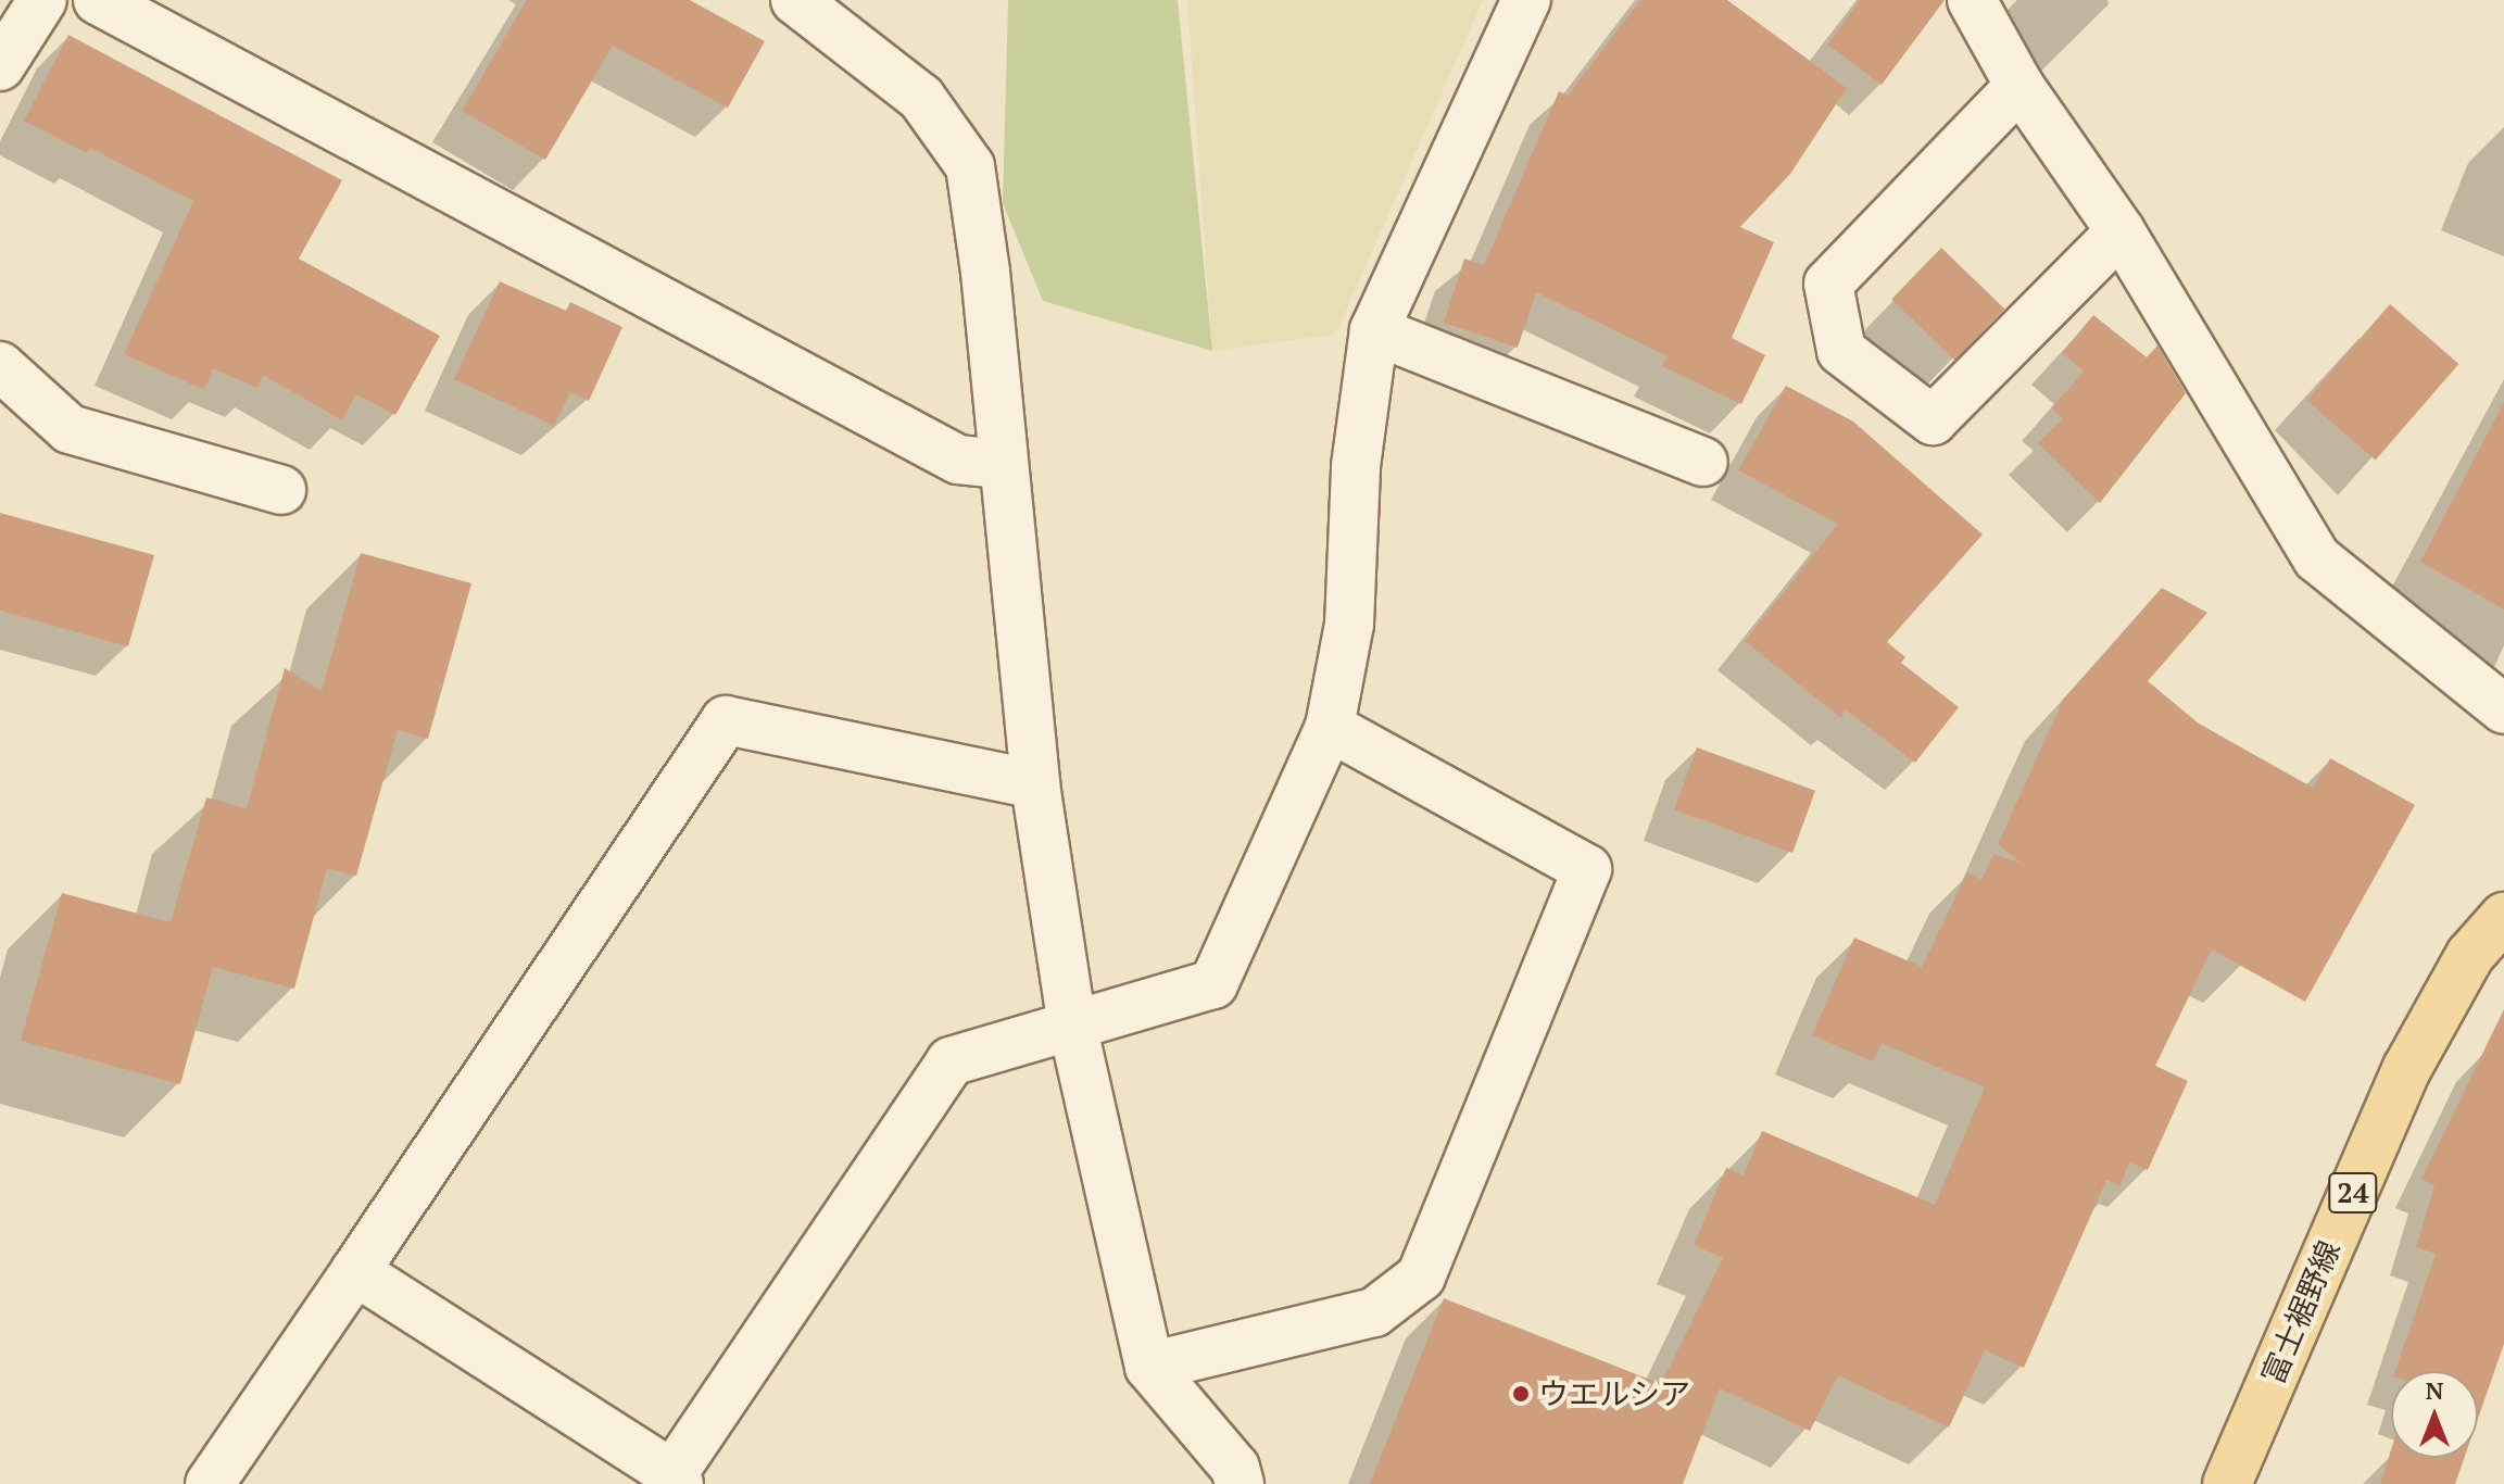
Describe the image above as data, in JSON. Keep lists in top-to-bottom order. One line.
{"streets":{"main road":["24","富士裾野線"]},"places":["ウエルシア"],"north":"top"}
